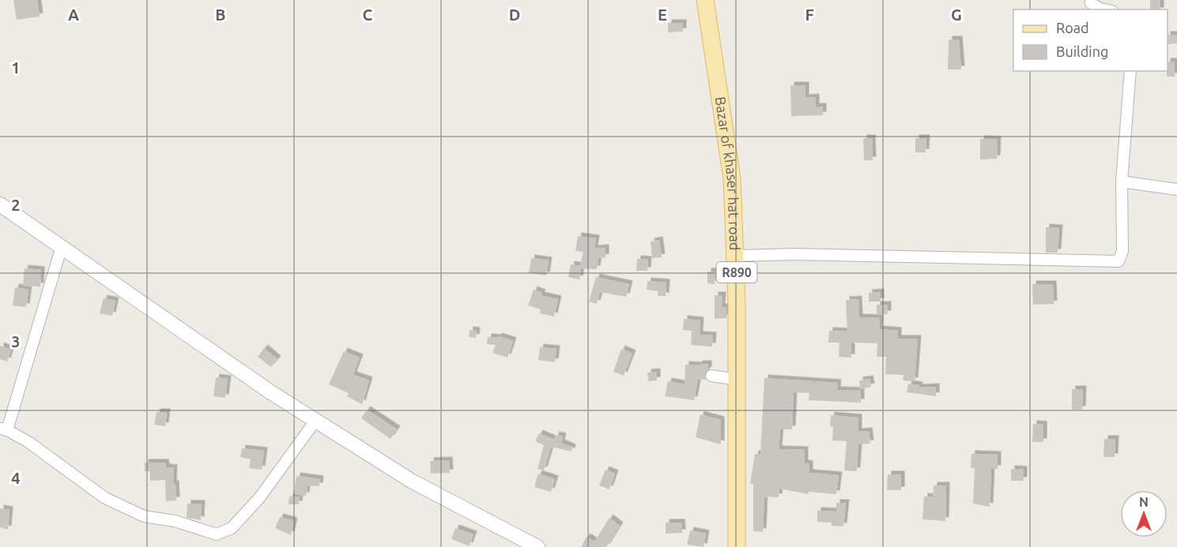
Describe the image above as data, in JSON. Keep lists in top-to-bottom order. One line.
{"streets":{"main road":["Bazar of khaser hat road","R890"]},"legend":["Road","Building"],"north":"top","grid":{"columns":["A","B","C","D","E","F","G"],"rows":["1","2","3","4"]}}
